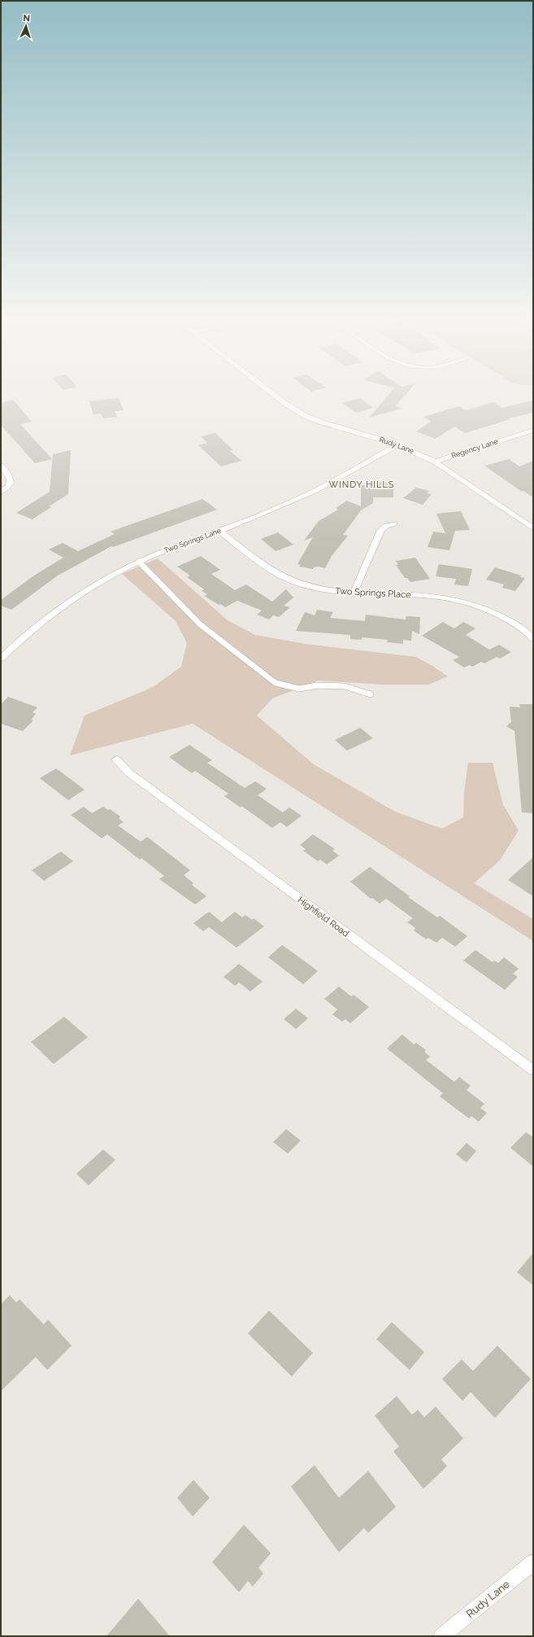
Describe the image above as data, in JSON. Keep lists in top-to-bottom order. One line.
{"streets":{"street":["Rudy Lane","Regency Lane","Two Springs Lane","Two Springs Place","Highfield Road"]},"crossings":[["Rudy Lane","Regency Lane"],["Rudy Lane","Two Springs Lane"],["Two Springs Lane","Two Springs Place"]],"districts":["WINDY HILLS"],"north":"top"}
